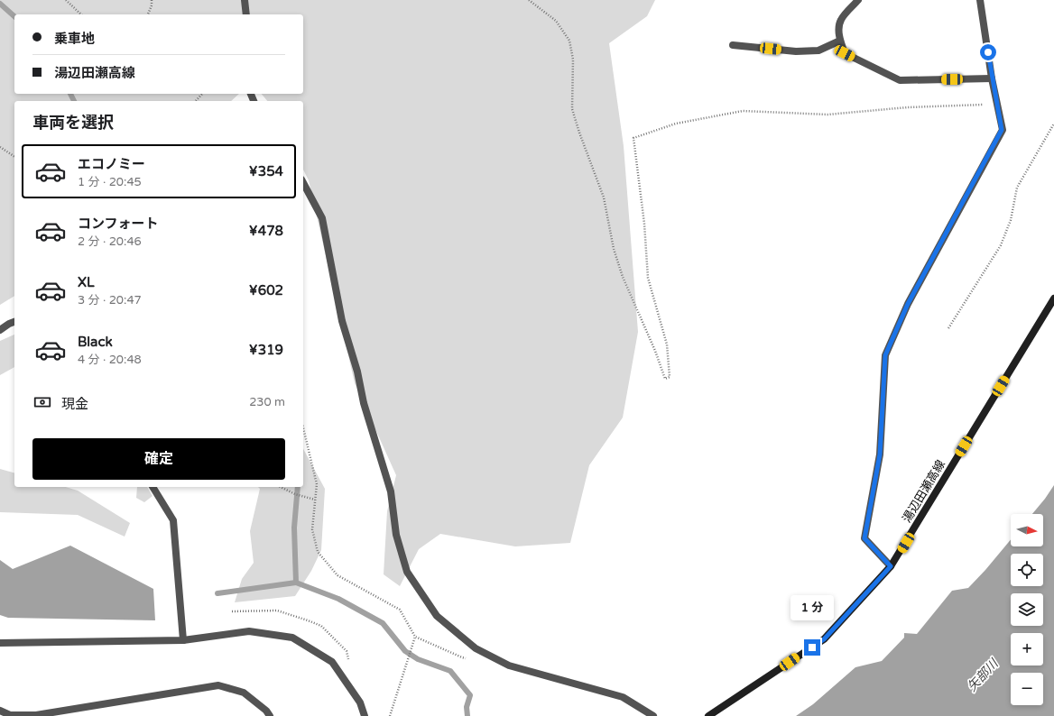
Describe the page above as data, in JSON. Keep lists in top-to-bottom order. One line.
{"streets":{"main road":["湯辺田瀬高線"]},"water":["矢部川"],"north":"right","page":{"banner":["乗車地","湯辺田瀬高線"],"heading":"車両を選択","list":[{"name":"エコノミー","note":"1 分 · 20:45","value":"¥354"},{"name":"コンフォート","note":"2 分 · 20:46","value":"¥478"},{"name":"XL","note":"3 分 · 20:47","value":"¥602"},{"name":"Black","note":"4 分 · 20:48","value":"¥319"}],"pay":["現金","230 m"],"buttons":"確定","map_buttons":["+","−"],"bubble":"1 分"}}
